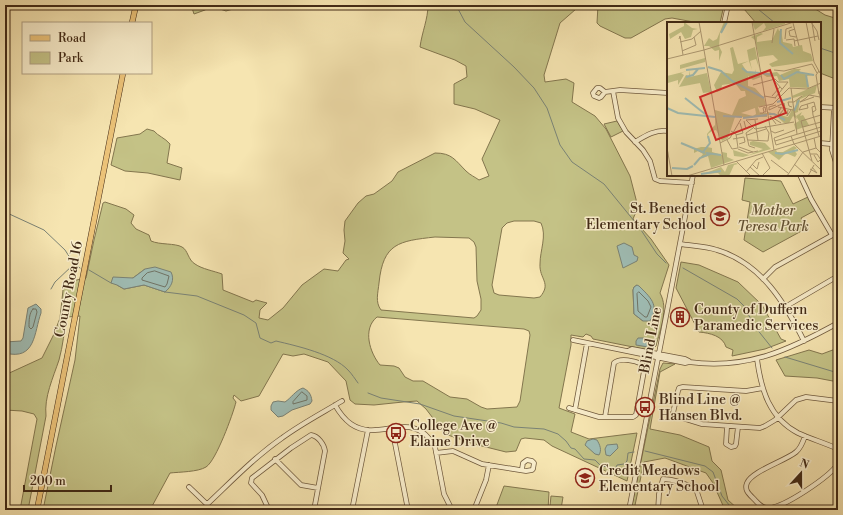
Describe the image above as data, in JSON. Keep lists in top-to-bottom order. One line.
{"streets":{"main road":["County Road 16"],"street":["Blind Line"]},"parks":["Mother Teresa Park"],"places":{"school or university":["St. Benedict Elementary School","Credit Meadows Elementary School"],"building":["County of Duffern Paramedic Services"],"bus stop":["Blind Line @ Hansen Blvd.","College Ave @ Elaine Drive"]},"legend":["Road","Park"],"scale_bar":"200 m","north":"top"}
